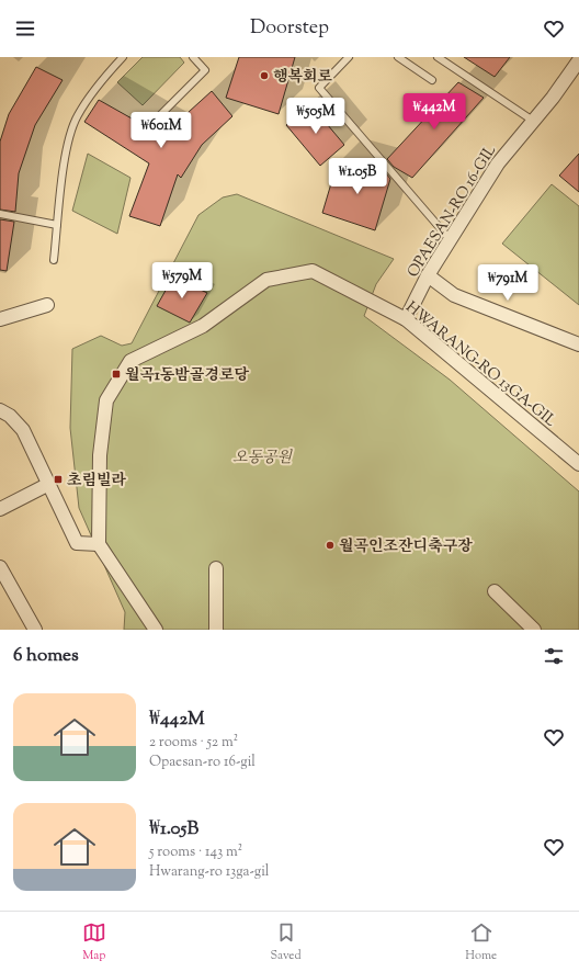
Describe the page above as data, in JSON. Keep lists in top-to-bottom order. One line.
{"streets":{"street":["OPAESAN-RO 16-GIL","HWARANG-RO 13GA-GIL"]},"crossings":[["OPAESAN-RO 16-GIL","HWARANG-RO 13GA-GIL"]],"parks":["오동공원"],"places":{"other":["행복회로","월곡인조잔디축구장"],"transit":["월곡1동밤골경로당","초림빌라"]},"page":{"header":"Doorstep","price":["₩442M","₩505M","₩601M","₩1.05B","₩579M","₩791M"],"heading":"6 homes","list":[{"name":"₩442M","note":"2 rooms · 52 m² · Opaesan-ro 16-gil"},{"name":"₩1.05B","note":"5 rooms · 143 m² · Hwarang-ro 13ga-gil"}],"tabs":["Map","Saved","Home"]}}
